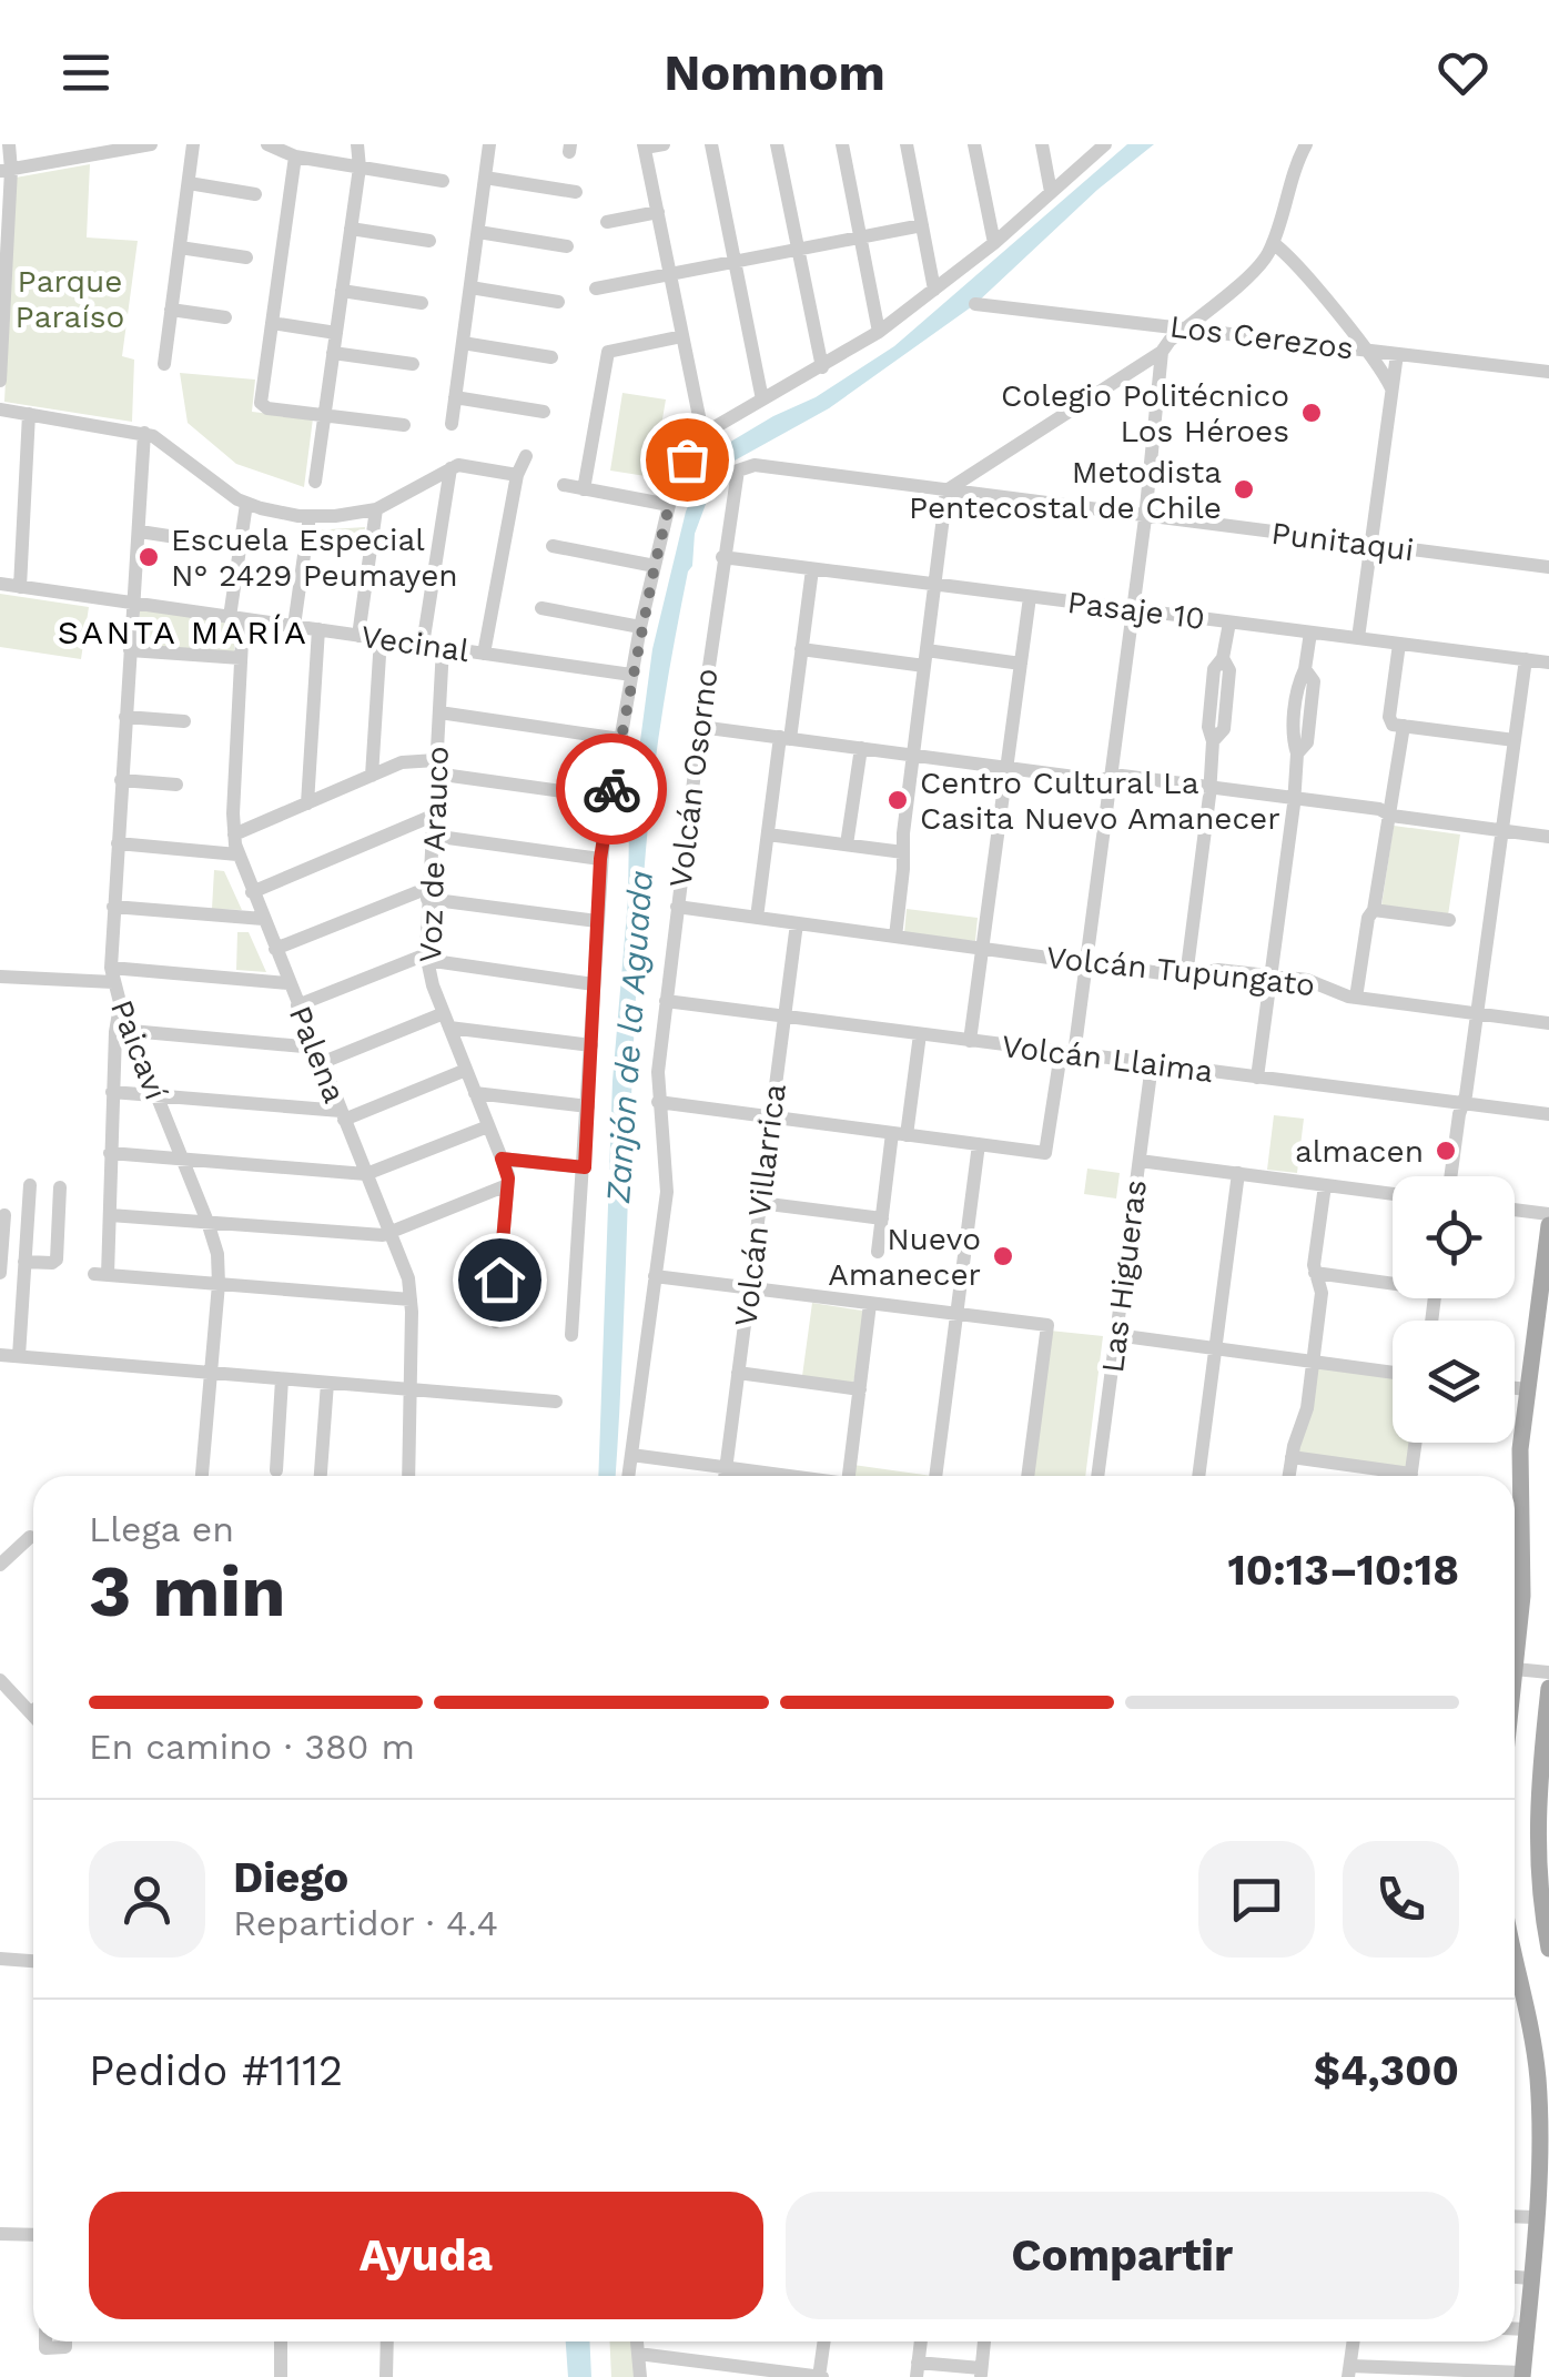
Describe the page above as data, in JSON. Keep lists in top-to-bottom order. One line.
{"streets":{"street":["Los Cerezos","Punitaqui","Pasaje 10","Vecinal","Volcán Osorno","Voz de Arauco","Volcán Tupungato","Paicaví","Palena","Volcán Llaima","Volcán Villarrica","Las Higueras"]},"crossings":[["Punitaqui","Volcán Osorno"],["Pasaje 10","Volcán Osorno"],["Vecinal","Voz de Arauco"],["Vecinal","Paicaví"],["Vecinal","Palena"],["Volcán Osorno","Volcán Tupungato"],["Volcán Osorno","Volcán Llaima"],["Volcán Tupungato","Volcán Villarrica"],["Volcán Llaima","Volcán Villarrica"],["Volcán Llaima","Las Higueras"]],"districts":["SANTA MARÍA"],"water":["Zanjón de la Aguada"],"parks":["Parque Paraíso"],"places":["Colegio Politécnico Los Héroes","Metodista Pentecostal de Chile","Escuela Especial N° 2429 Peumayen","Centro Cultural La Casita Nuevo Amanecer","almacen","Nuevo Amanecer"],"page":{"header":"Nomnom","heading":["3 min","Llega en","10:13–10:18"],"panel":["Diego","Repartidor · 4.4","Pedido #1112","$4,300"],"bar":"En camino · 380 m","buttons":["Ayuda","Compartir"]}}
